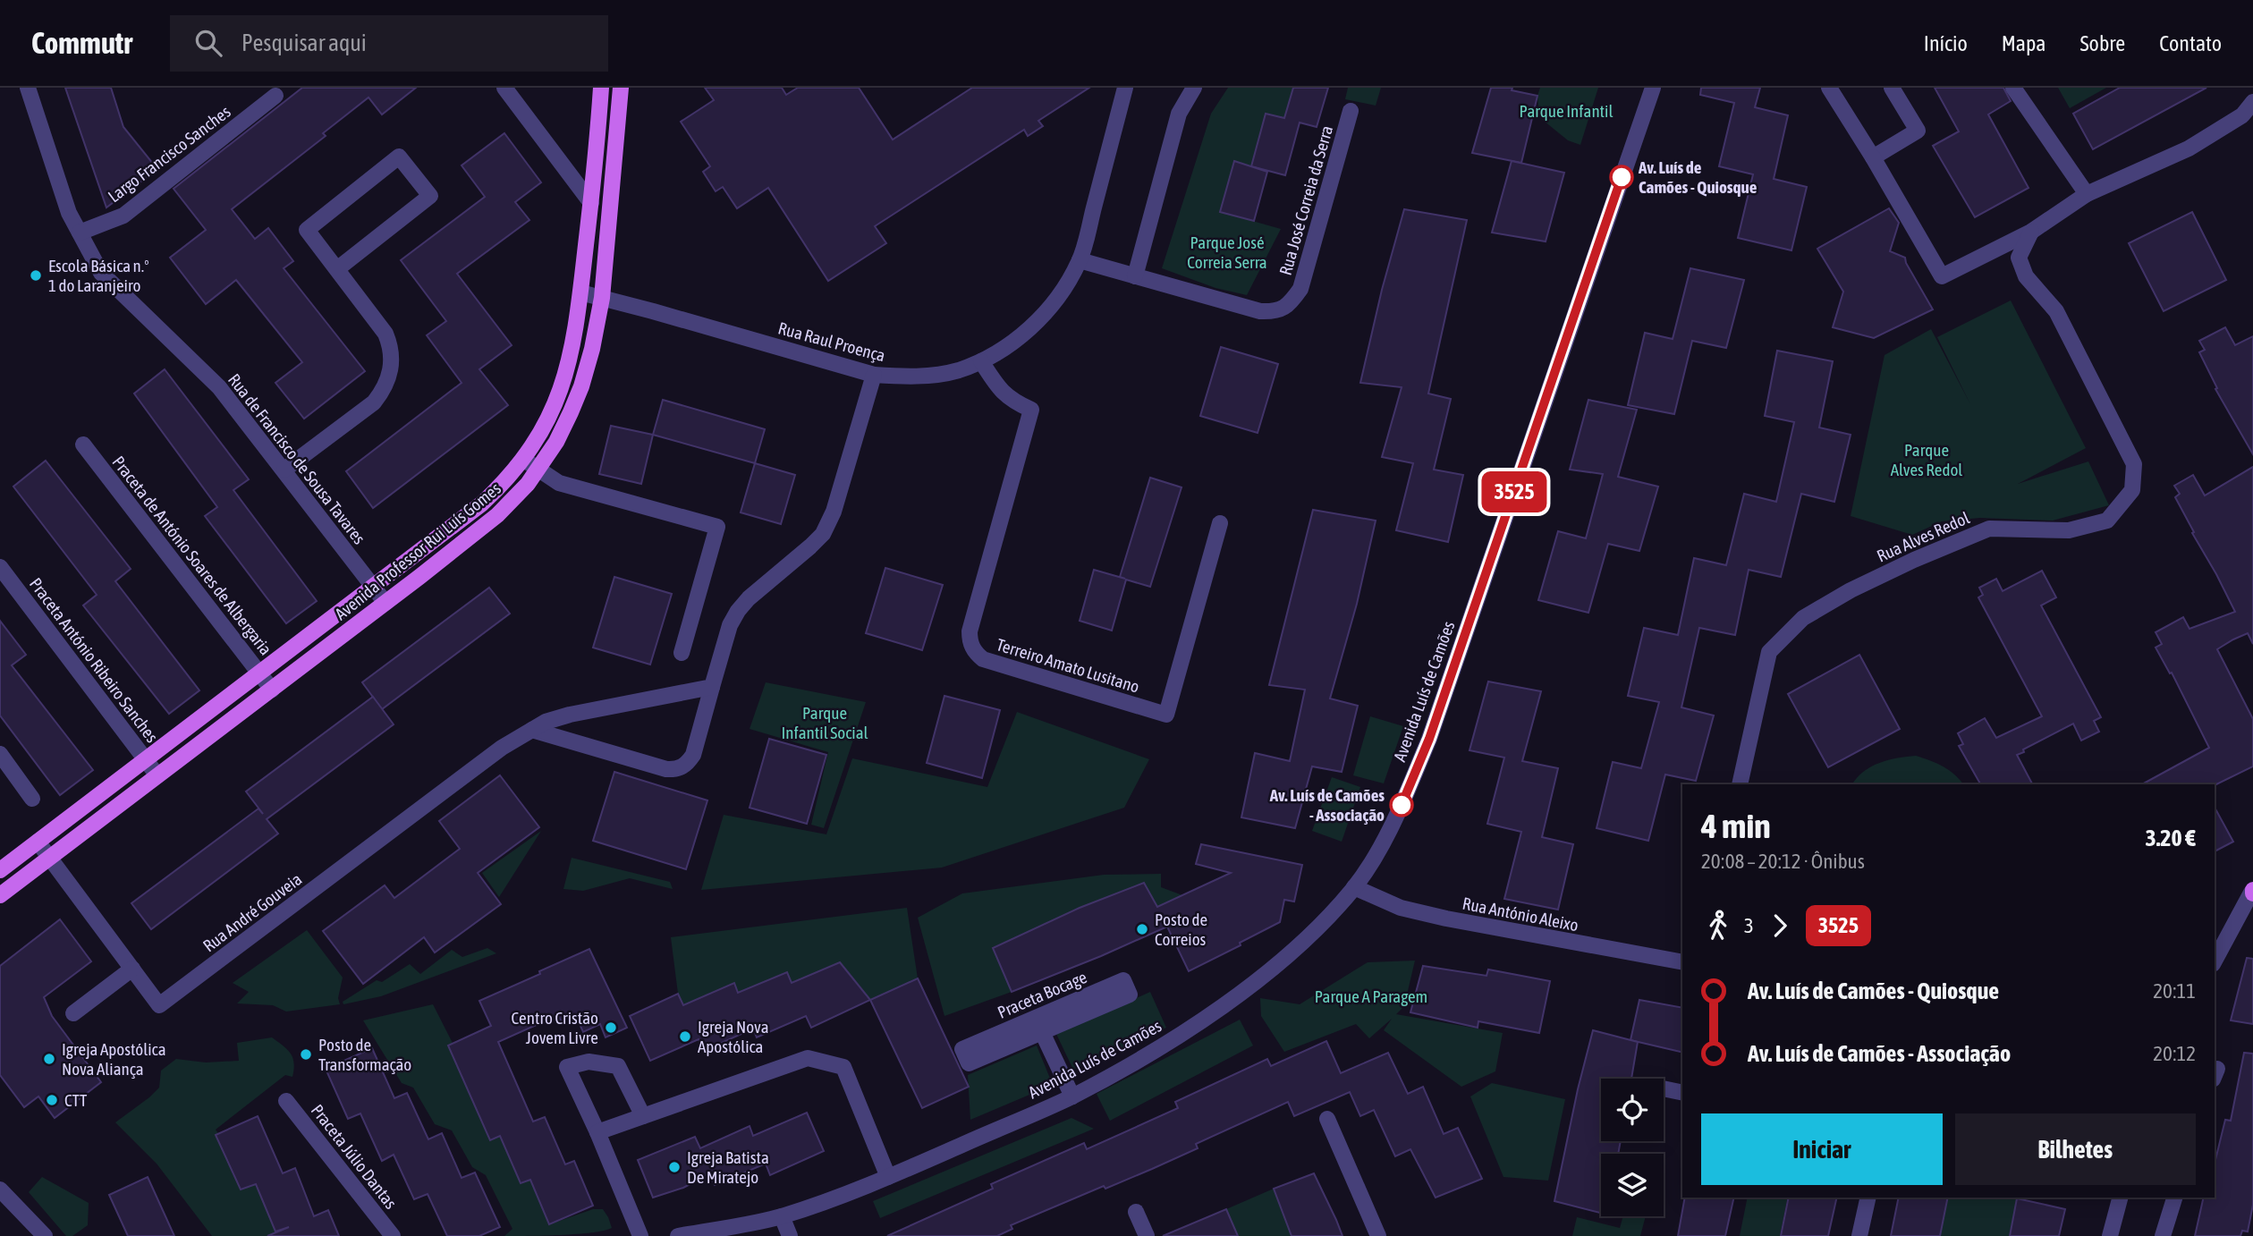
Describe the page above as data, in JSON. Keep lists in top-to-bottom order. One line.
{"streets":{"main road":["Avenida Professor Rui Luís Gomes"],"street":["Largo Francisco Sanches","Rua José Correia da Serra","Rua Raul Proença","Rua de Francisco de Sousa Tavares","Rua Alves Redol","Praceta de António Soares de Albergaria","Praceta António Ribeiro Sanches","Terreiro Amato Lusitano","Avenida Luís de Camões","Rua André Gouveia","Rua António Aleixo","Praceta Bocage","Praceta Júlio Dantas"]},"crossings":[["Largo Francisco Sanches","Rua de Francisco de Sousa Tavares"],["Rua José Correia da Serra","Rua Raul Proença"],["Rua Raul Proença","Avenida Professor Rui Luís Gomes"],["Rua Raul Proença","Terreiro Amato Lusitano"],["Rua de Francisco de Sousa Tavares","Avenida Professor Rui Luís Gomes"],["Avenida Professor Rui Luís Gomes","Praceta de António Soares de Albergaria"],["Avenida Professor Rui Luís Gomes","Praceta António Ribeiro Sanches"],["Avenida Professor Rui Luís Gomes","Rua André Gouveia"],["Avenida Luís de Camões","Rua António Aleixo"],["Avenida Luís de Camões","Praceta Bocage"]],"parks":["Parque Infantil","Parque José Correia Serra","Parque Alves Redol","Parque Infantil Social","Parque A Paragem"],"places":["Av. Luís de Camões - Quiosque","Escola Básica n.º 1 do Laranjeiro","Av. Luís de Camões - Associação","Posto de Correios","Centro Cristão Jovem Livre","Igreja Nova Apostólica","Posto de Transformação","Igreja Apostólica Nova Aliança","CTT","Igreja Batista De Miratejo"],"lines":["bus line 3525"],"page":{"header":"Commutr","search":"Pesquisar aqui","nav":["Início","Mapa","Sobre","Contato"],"on_map":"3525","heading":["4 min","20:08 – 20:12 · Ônibus","3.20 €"],"legs":["3","3525"],"list":[{"name":"Av. Luís de Camões - Quiosque","value":"20:11"},{"name":"Av. Luís de Camões - Associação","value":"20:12"}],"buttons":["Iniciar","Bilhetes"]}}
